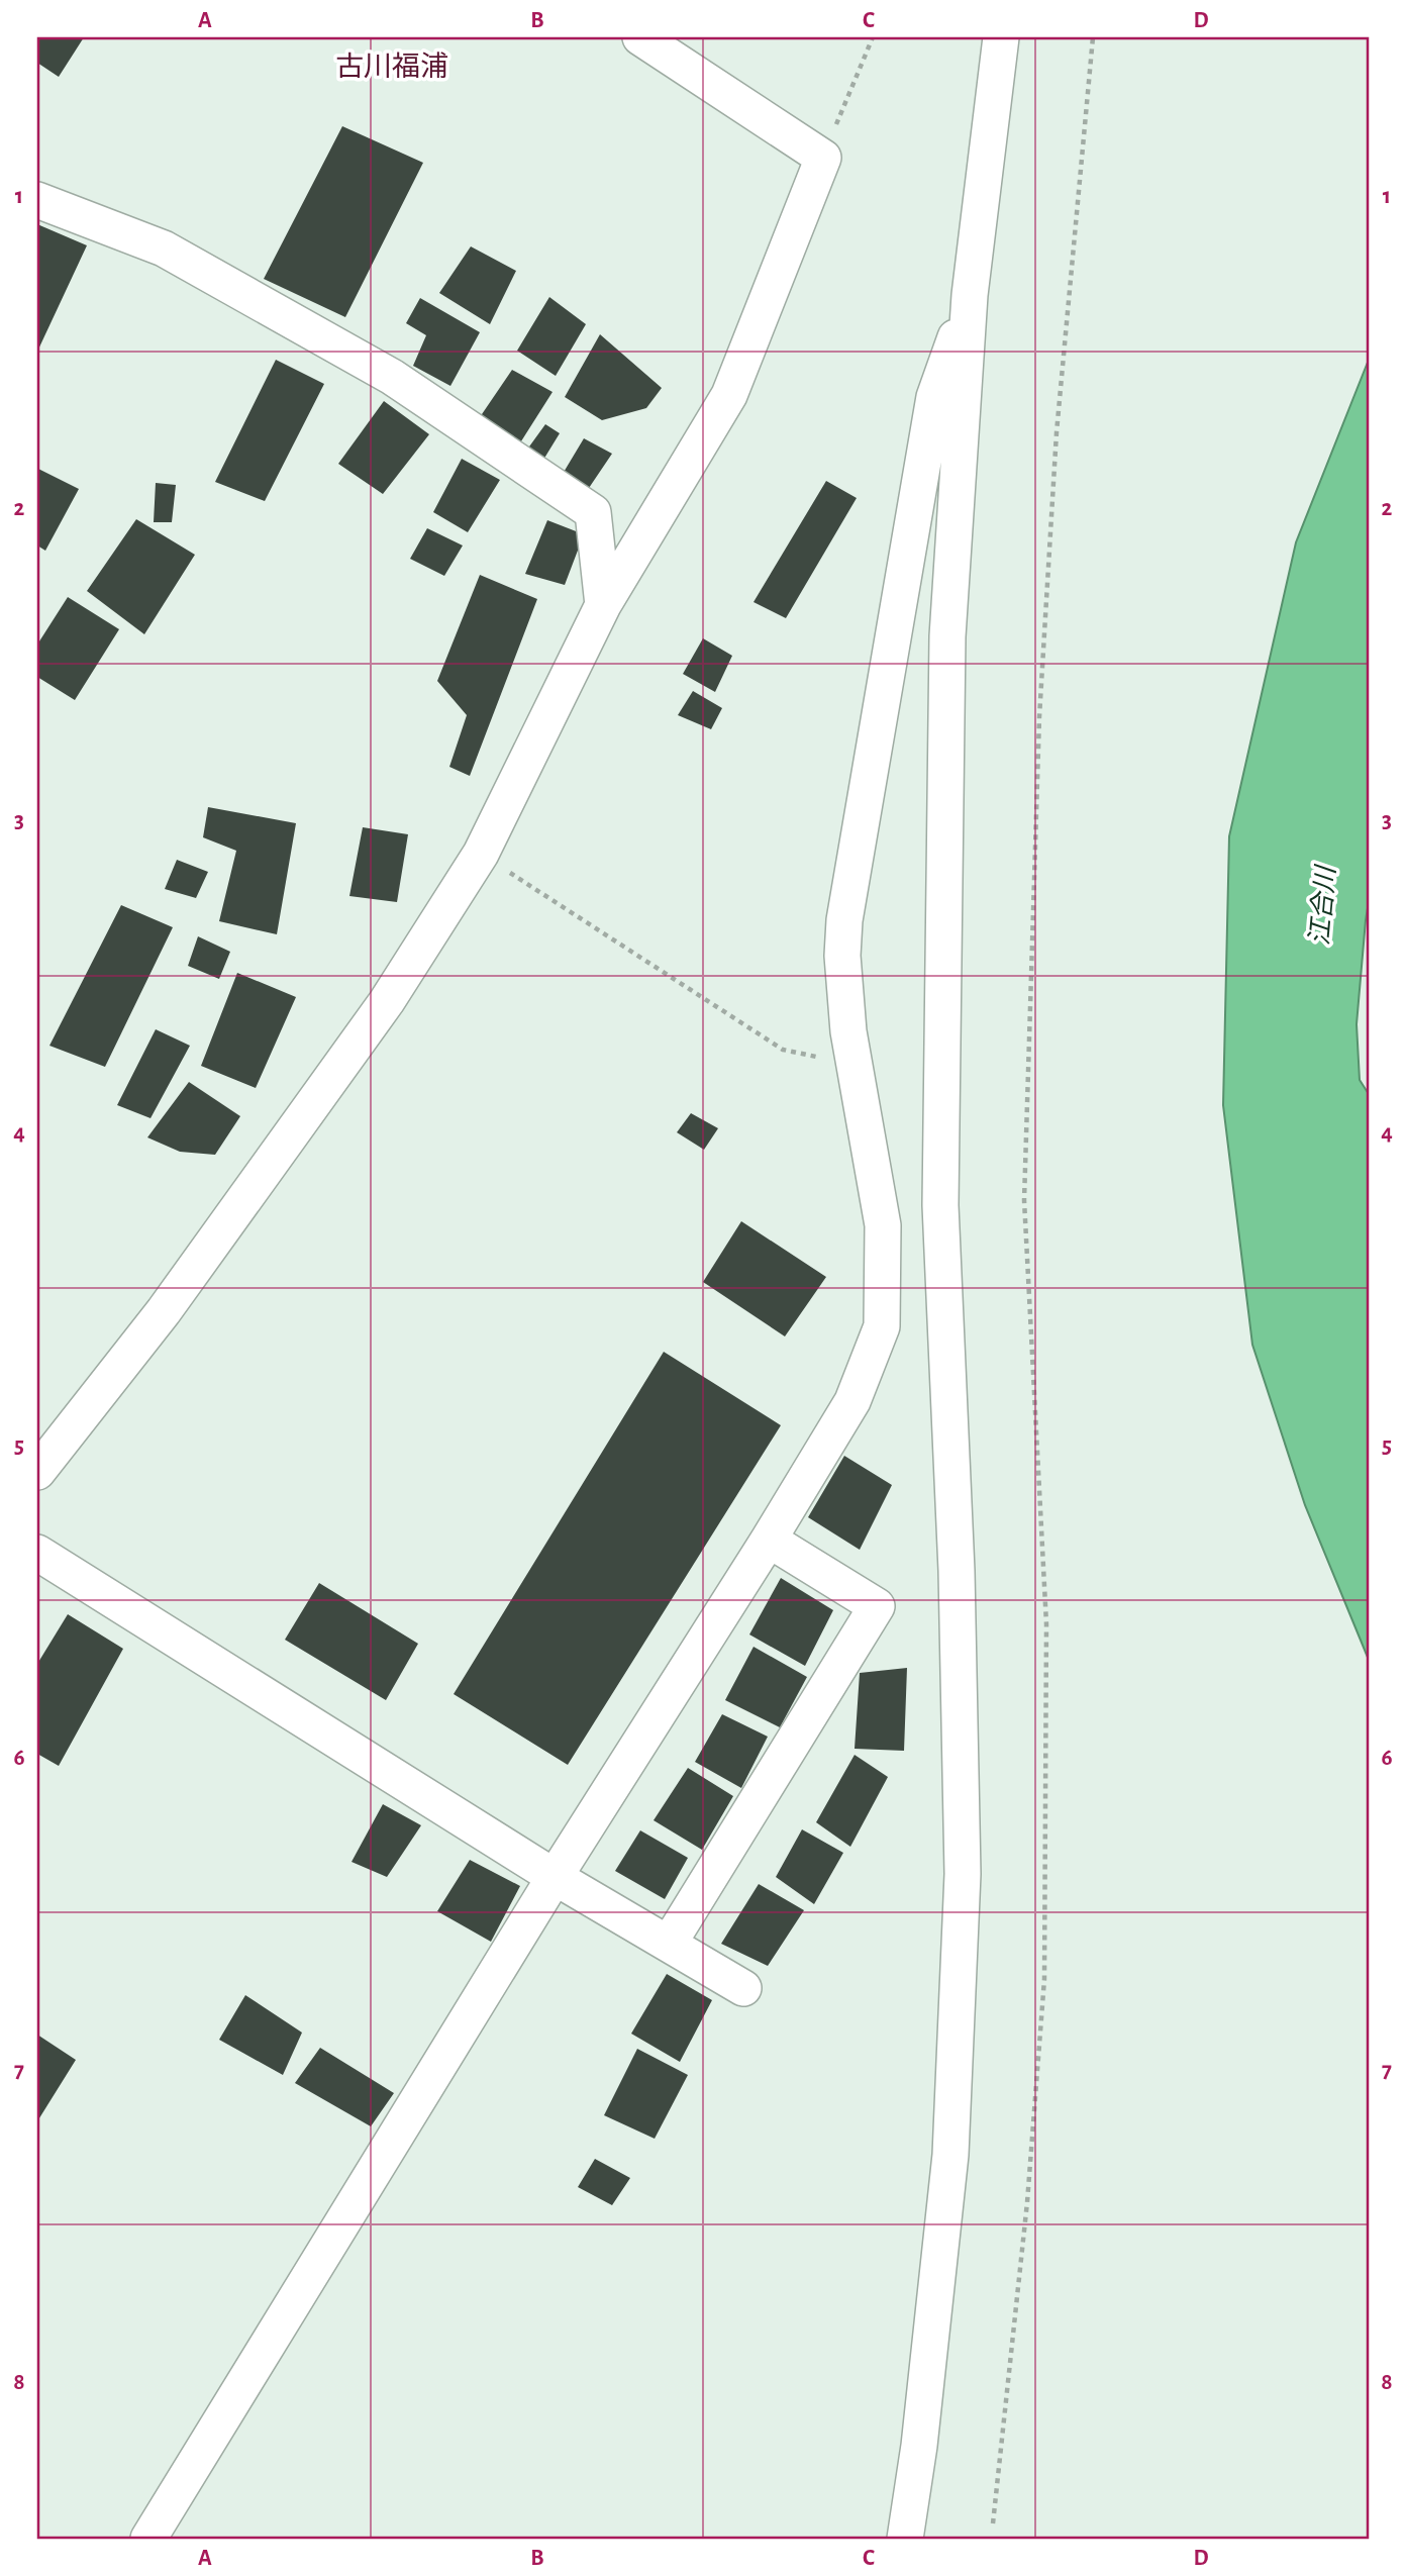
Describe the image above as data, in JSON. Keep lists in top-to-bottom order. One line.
{"districts":["古川福浦"],"water":["江合川"],"grid":{"columns":["A","B","C","D"],"rows":["1","2","3","4","5","6","7","8"]}}
